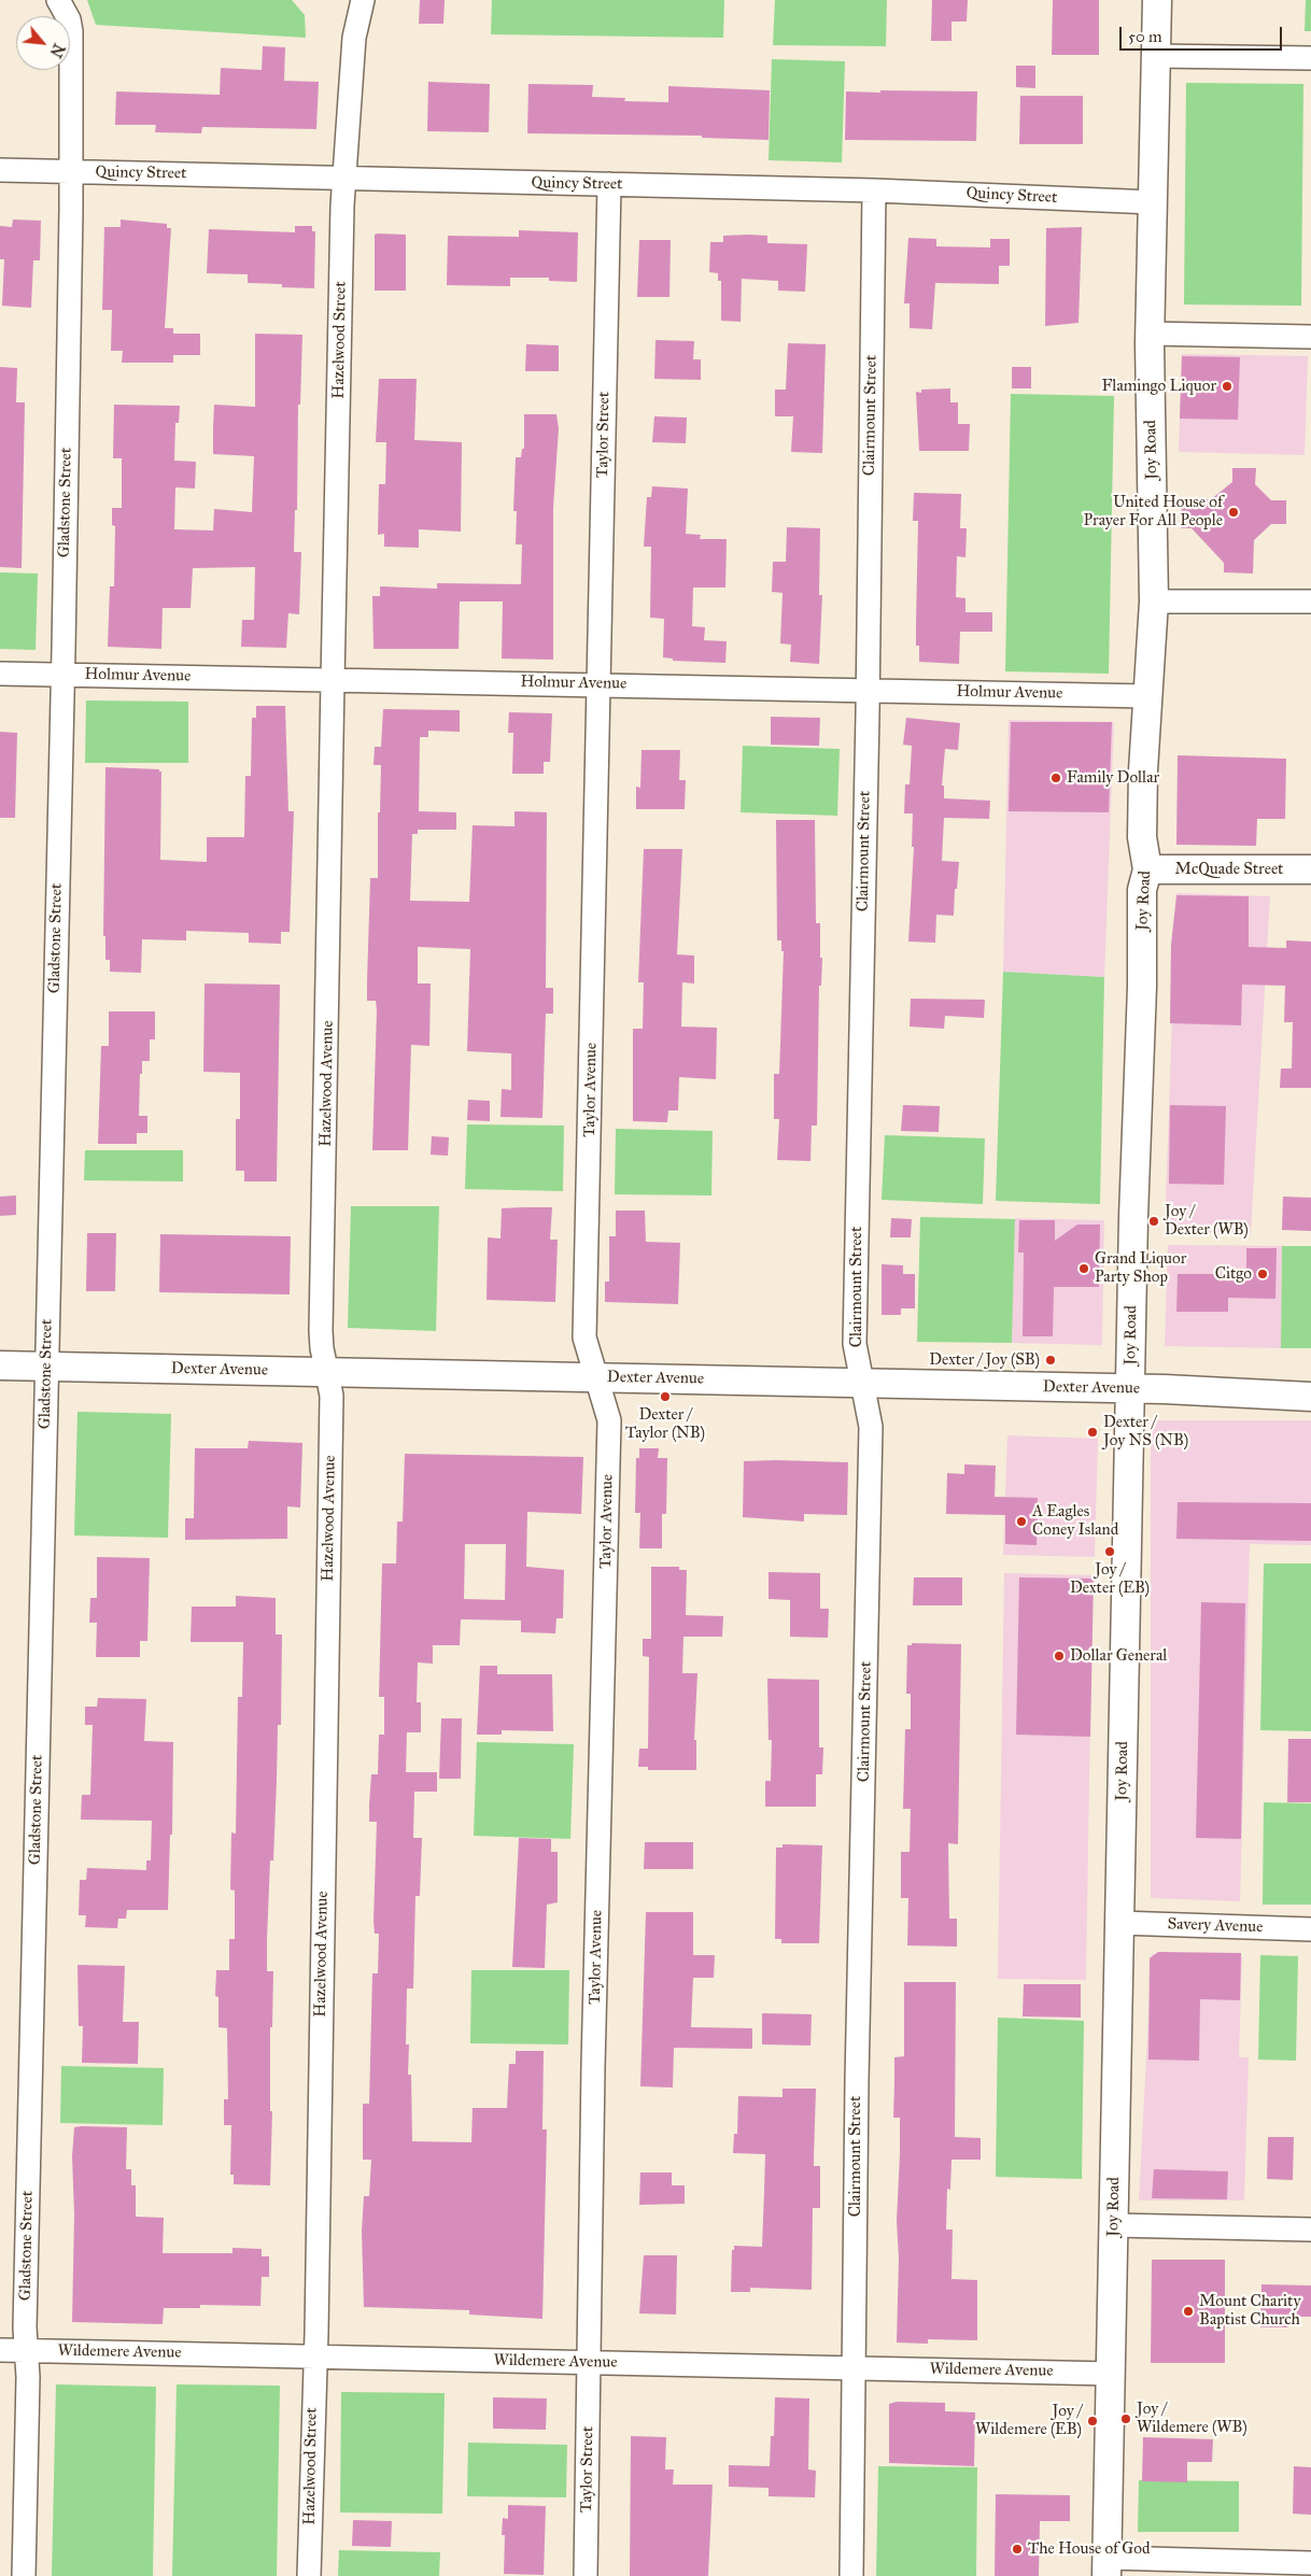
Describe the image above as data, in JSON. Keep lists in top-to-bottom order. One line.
{"streets":{"street":["Quincy Street","Hazelwood Street","Clairmount Street","Taylor Street","Joy Road","Gladstone Street","Holmur Avenue","McQuade Street","Hazelwood Avenue","Taylor Avenue","Dexter Avenue","Savery Avenue","Wildemere Avenue"]},"crossings":[["Quincy Street","Hazelwood Street"],["Quincy Street","Clairmount Street"],["Quincy Street","Taylor Street"],["Quincy Street","Joy Road"],["Quincy Street","Gladstone Street"],["Hazelwood Street","Holmur Avenue"],["Hazelwood Street","Hazelwood Avenue"],["Hazelwood Street","Wildemere Avenue"],["Clairmount Street","Holmur Avenue"],["Clairmount Street","Dexter Avenue"],["Clairmount Street","Wildemere Avenue"],["Taylor Street","Holmur Avenue"],["Taylor Street","Taylor Avenue"],["Taylor Street","Wildemere Avenue"],["Joy Road","Holmur Avenue"],["Joy Road","McQuade Street"],["Joy Road","Dexter Avenue"],["Joy Road","Savery Avenue"],["Joy Road","Wildemere Avenue"],["Gladstone Street","Holmur Avenue"],["Gladstone Street","Dexter Avenue"],["Gladstone Street","Wildemere Avenue"],["Holmur Avenue","Hazelwood Avenue"],["Holmur Avenue","Taylor Avenue"],["Hazelwood Avenue","Dexter Avenue"],["Hazelwood Avenue","Wildemere Avenue"],["Taylor Avenue","Dexter Avenue"],["Taylor Avenue","Wildemere Avenue"]],"places":["Flamingo Liquor","United House of Prayer For All People","Family Dollar","Joy / Dexter (WB)","Grand Liquor Party Shop","Citgo","Dexter / Joy (SB)","Dexter / Taylor (NB)","Dexter / Joy NS (NB)","A Eagles Coney Island","Joy / Dexter (EB)","Dollar General","Mount Charity Baptist Church","Joy / Wildemere (WB)","Joy / Wildemere (EB)","The House of God"],"scale_bar":"50 m","north":"bottom right"}
